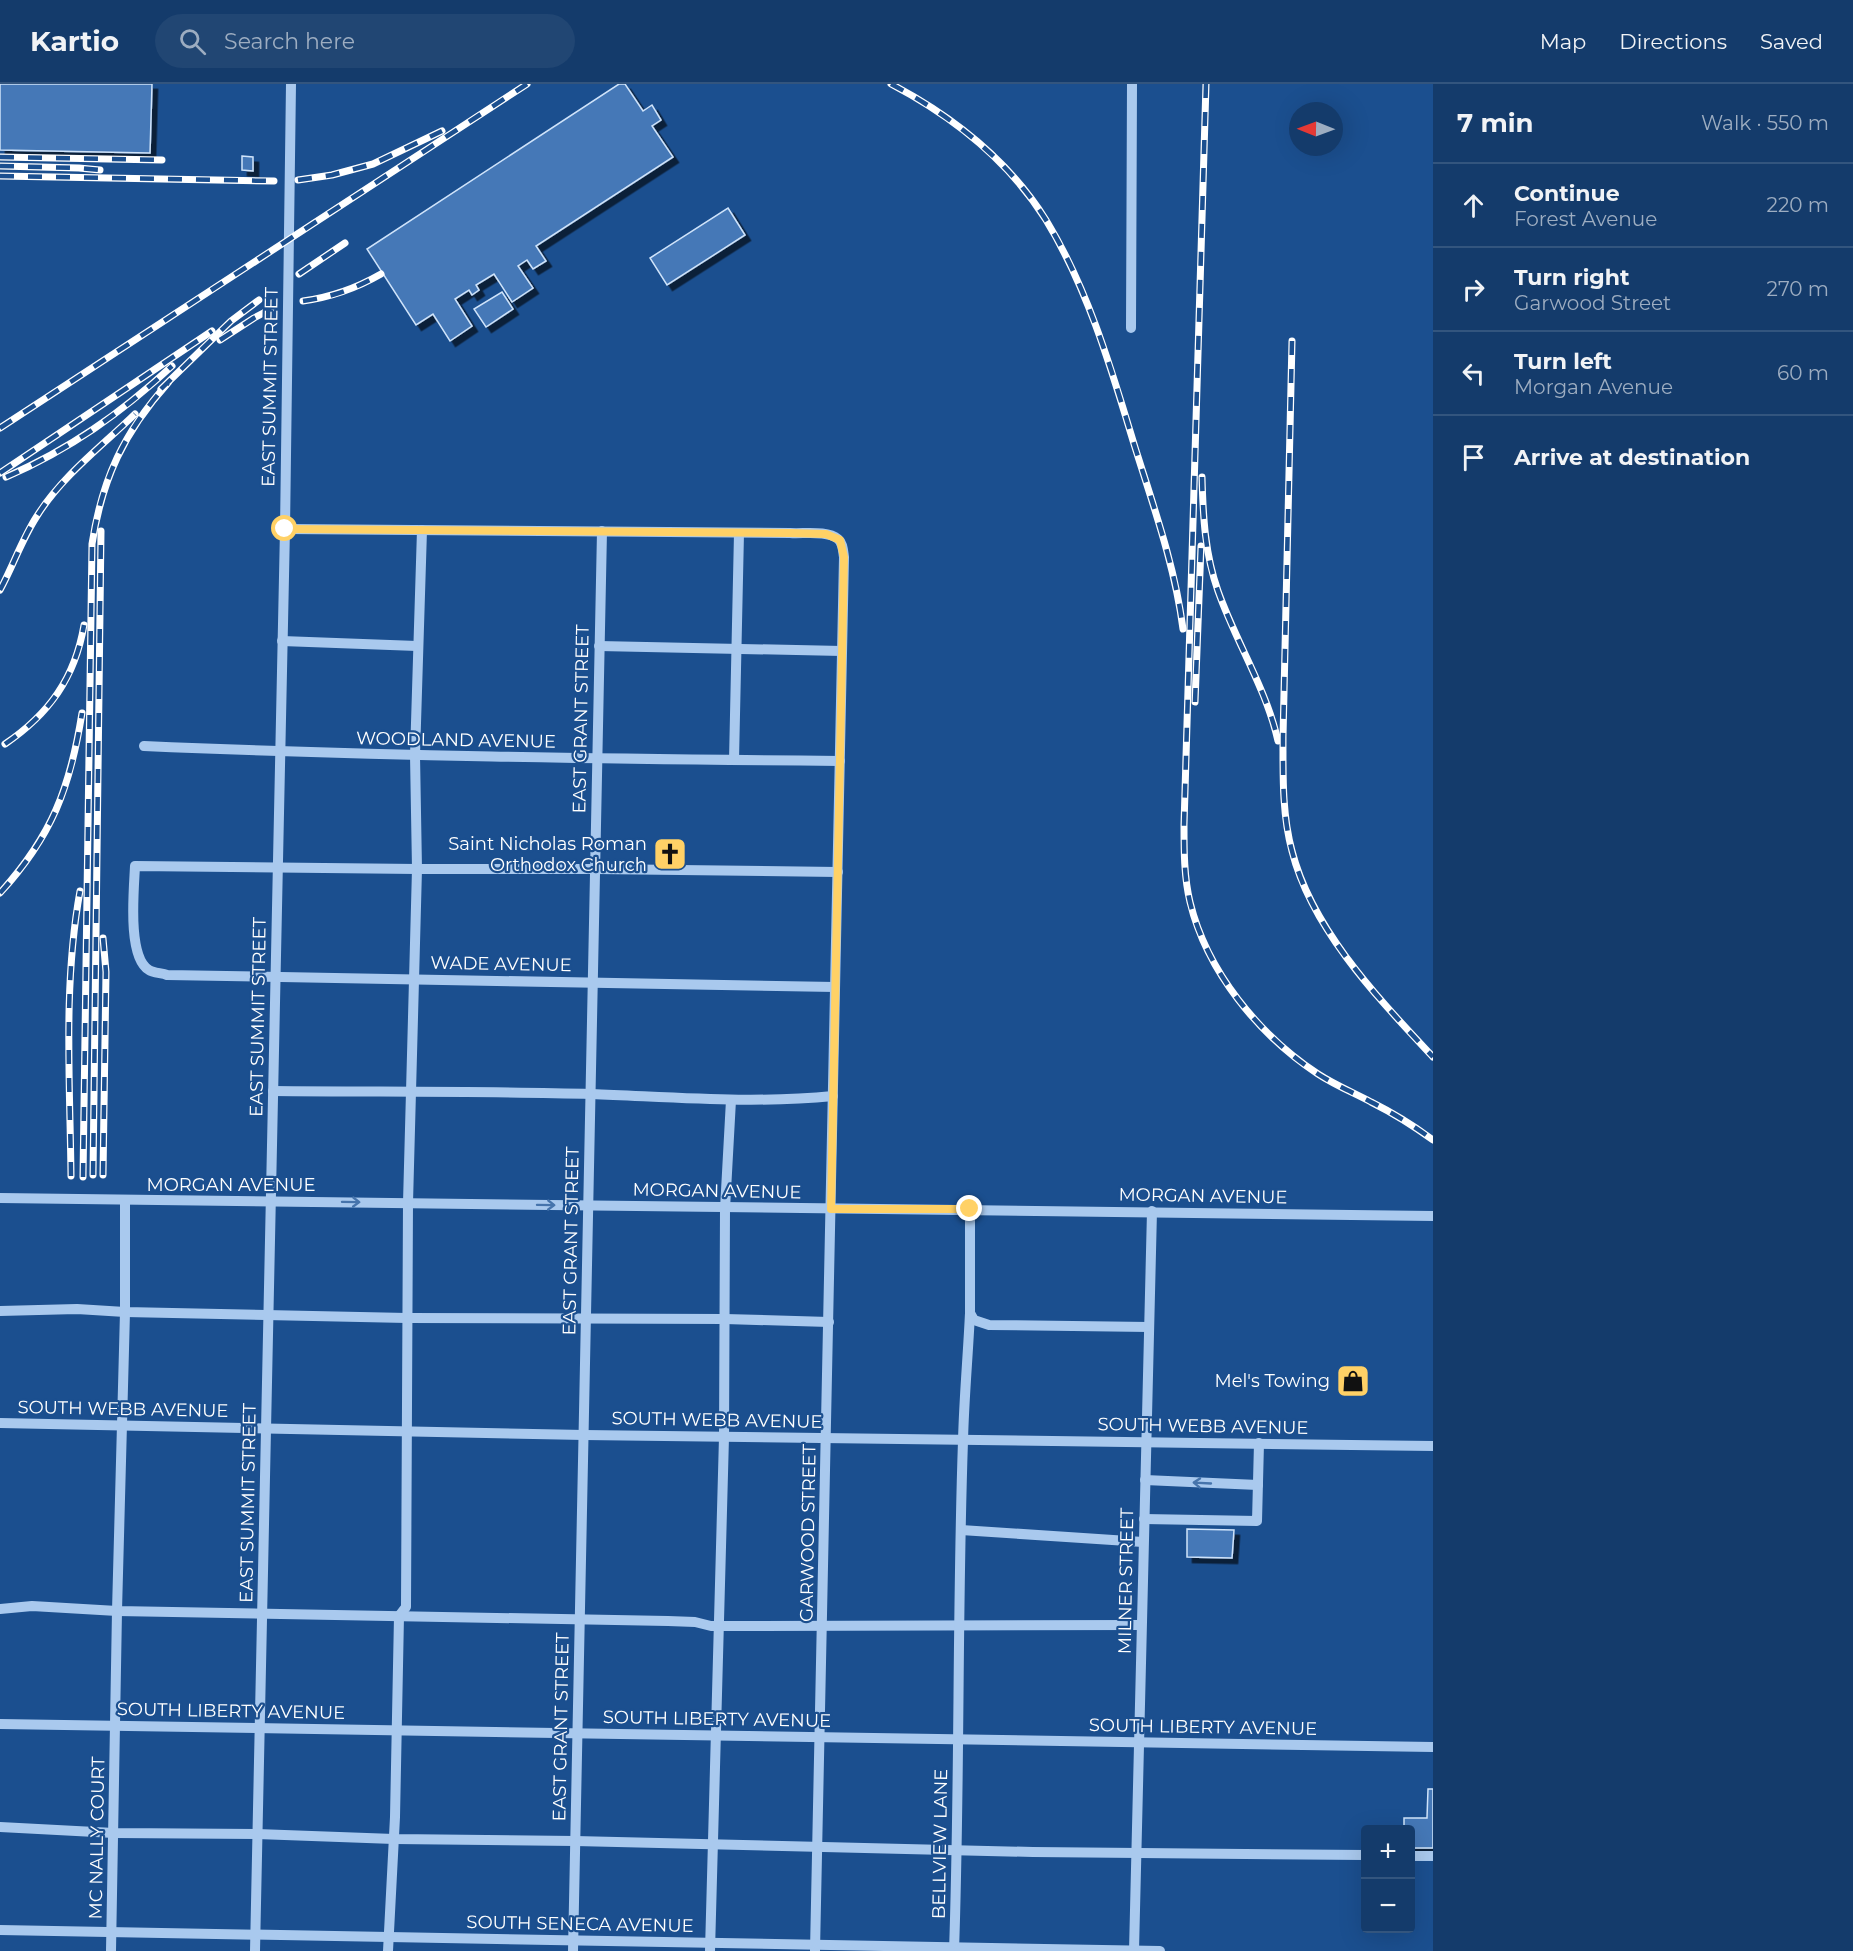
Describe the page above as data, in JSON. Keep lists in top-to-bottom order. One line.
{"streets":{"street":["EAST SUMMIT STREET","EAST GRANT STREET","WOODLAND AVENUE","WADE AVENUE","MORGAN AVENUE","SOUTH WEBB AVENUE","GARWOOD STREET","MILNER STREET","SOUTH LIBERTY AVENUE","MC NALLY COURT","BELLVIEW LANE","SOUTH SENECA AVENUE"]},"crossings":[["EAST SUMMIT STREET","WOODLAND AVENUE"],["EAST SUMMIT STREET","WADE AVENUE"],["EAST SUMMIT STREET","MORGAN AVENUE"],["EAST SUMMIT STREET","SOUTH WEBB AVENUE"],["EAST SUMMIT STREET","SOUTH LIBERTY AVENUE"],["EAST SUMMIT STREET","SOUTH SENECA AVENUE"],["EAST GRANT STREET","WOODLAND AVENUE"],["EAST GRANT STREET","WADE AVENUE"],["EAST GRANT STREET","MORGAN AVENUE"],["EAST GRANT STREET","SOUTH WEBB AVENUE"],["EAST GRANT STREET","SOUTH LIBERTY AVENUE"],["EAST GRANT STREET","SOUTH SENECA AVENUE"],["WOODLAND AVENUE","GARWOOD STREET"],["WADE AVENUE","GARWOOD STREET"],["MORGAN AVENUE","GARWOOD STREET"],["MORGAN AVENUE","MILNER STREET"],["MORGAN AVENUE","MC NALLY COURT"],["MORGAN AVENUE","BELLVIEW LANE"],["SOUTH WEBB AVENUE","GARWOOD STREET"],["SOUTH WEBB AVENUE","MILNER STREET"],["SOUTH WEBB AVENUE","MC NALLY COURT"],["SOUTH WEBB AVENUE","BELLVIEW LANE"],["GARWOOD STREET","SOUTH LIBERTY AVENUE"],["GARWOOD STREET","SOUTH SENECA AVENUE"],["MILNER STREET","SOUTH LIBERTY AVENUE"],["MILNER STREET","SOUTH SENECA AVENUE"],["SOUTH LIBERTY AVENUE","MC NALLY COURT"],["SOUTH LIBERTY AVENUE","BELLVIEW LANE"],["MC NALLY COURT","SOUTH SENECA AVENUE"],["BELLVIEW LANE","SOUTH SENECA AVENUE"]],"places":{"church":["Saint Nicholas Roman Orthodox Church"],"shop":["Mel's Towing"]},"north":"left","page":{"header":"Kartio","search":"Search here","nav":["Map","Directions","Saved"],"heading":["7 min","Walk · 550 m"],"list":[["Continue","Forest Avenue","220 m"],["Turn right","Garwood Street","270 m"],["Turn left","Morgan Avenue","60 m"],"Arrive at destination"],"map_buttons":["+","−"]}}
